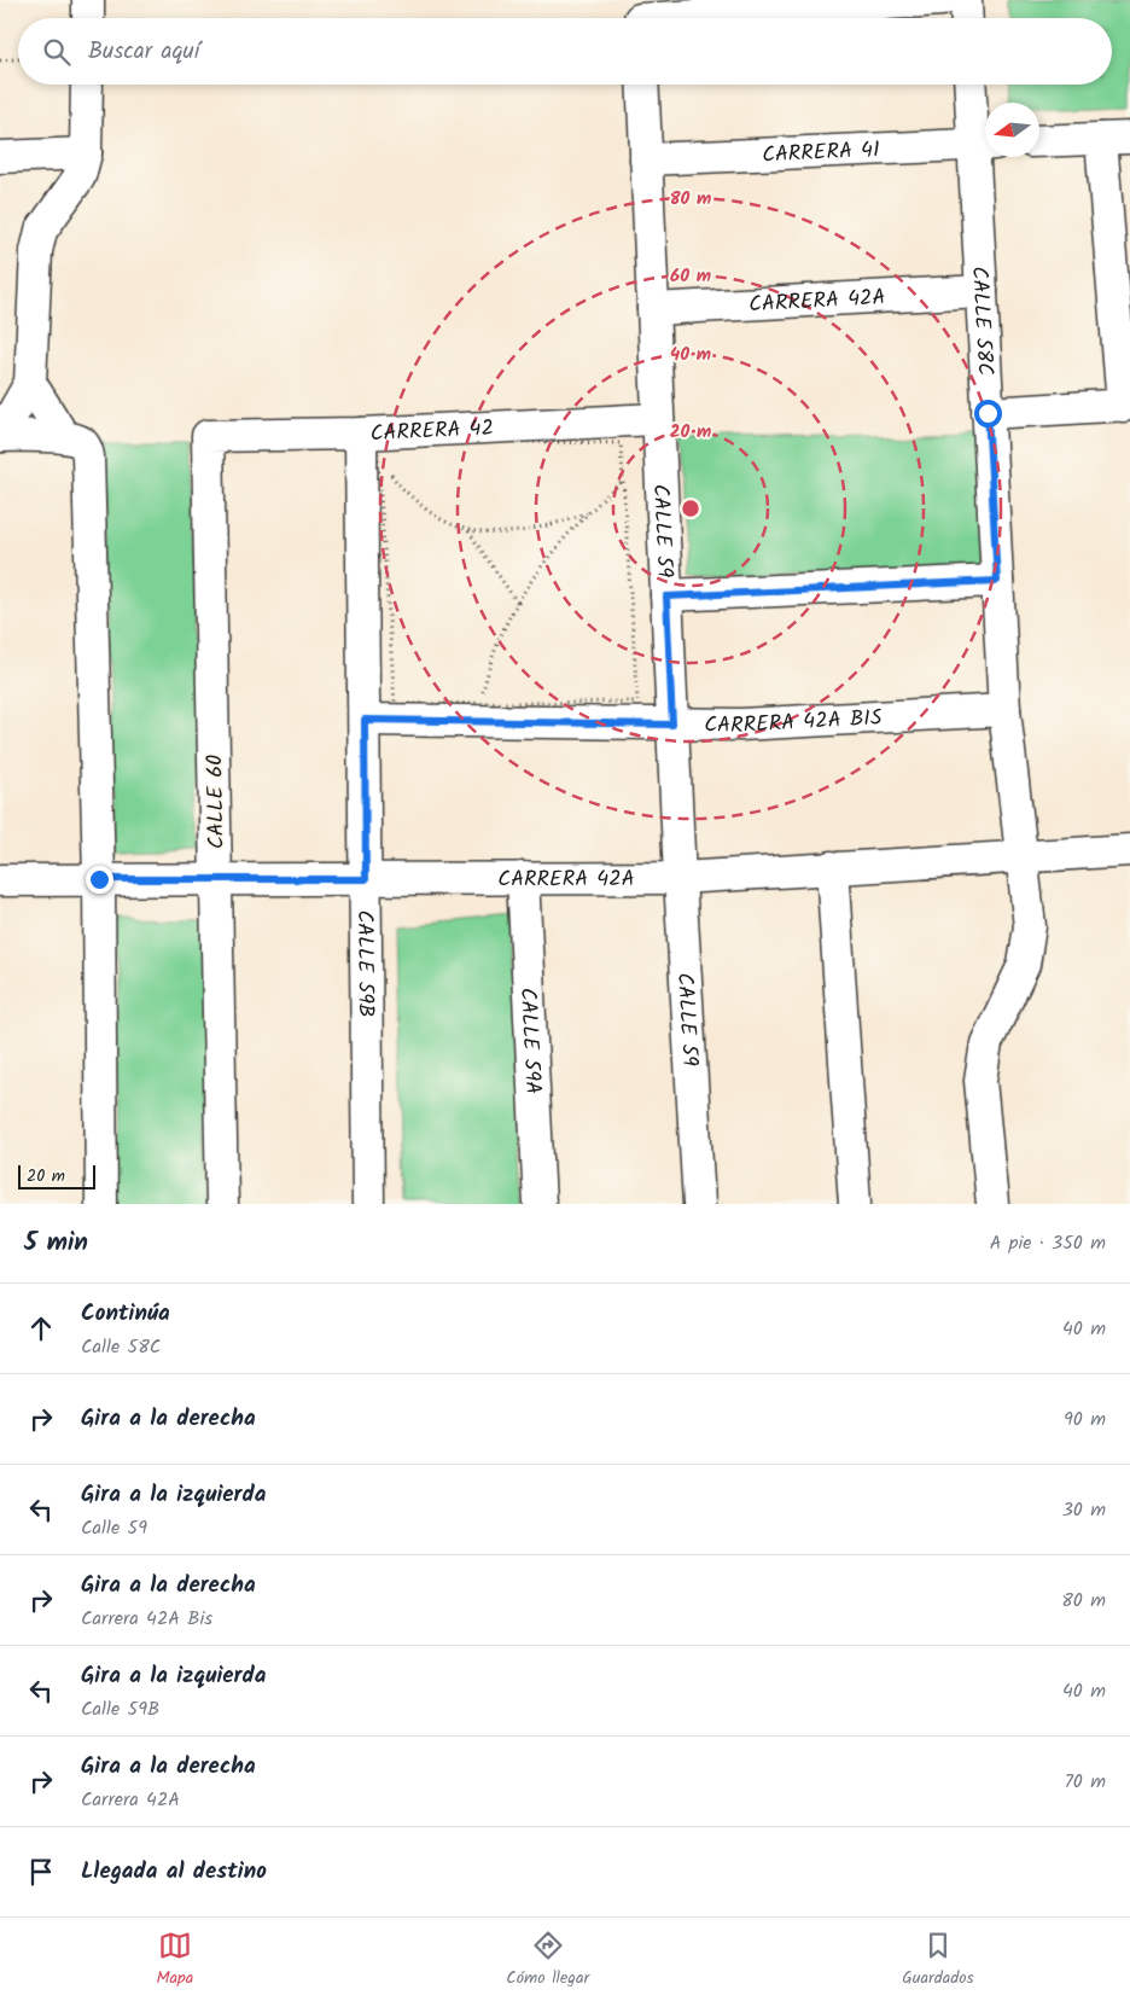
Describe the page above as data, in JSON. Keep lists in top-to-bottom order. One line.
{"streets":{"street":["CARRERA 41","CARRERA 42A","CALLE 58C","CARRERA 42","CALLE 59","CARRERA 42A BIS","CALLE 60","CALLE 59B","CALLE 59A"]},"crossings":[["CARRERA 41","CALLE 58C"],["CARRERA 41","CALLE 59"],["CARRERA 42A","CALLE 58C"],["CARRERA 42A","CALLE 59"],["CARRERA 42A","CALLE 60"],["CARRERA 42A","CALLE 59B"],["CARRERA 42A","CALLE 59A"],["CALLE 58C","CARRERA 42A BIS"],["CARRERA 42","CALLE 59"],["CARRERA 42","CALLE 60"],["CARRERA 42","CALLE 59B"],["CALLE 59","CARRERA 42A BIS"],["CARRERA 42A BIS","CALLE 59B"]],"scale_bar":"20 m","north":"left","page":{"search":"Buscar aquí","scale":"20 m","heading":["5 min","A pie · 350 m"],"list":[["Continúa","Calle 58C","40 m"],["Gira a la derecha","90 m"],["Gira a la izquierda","Calle 59","30 m"],["Gira a la derecha","Carrera 42A Bis","80 m"],["Gira a la izquierda","Calle 59B","40 m"],["Gira a la derecha","Carrera 42A","70 m"],"Llegada al destino"],"nav":["Mapa","Cómo llegar","Guardados"]},"rings":["80 m","60 m","40 m","20 m"]}
